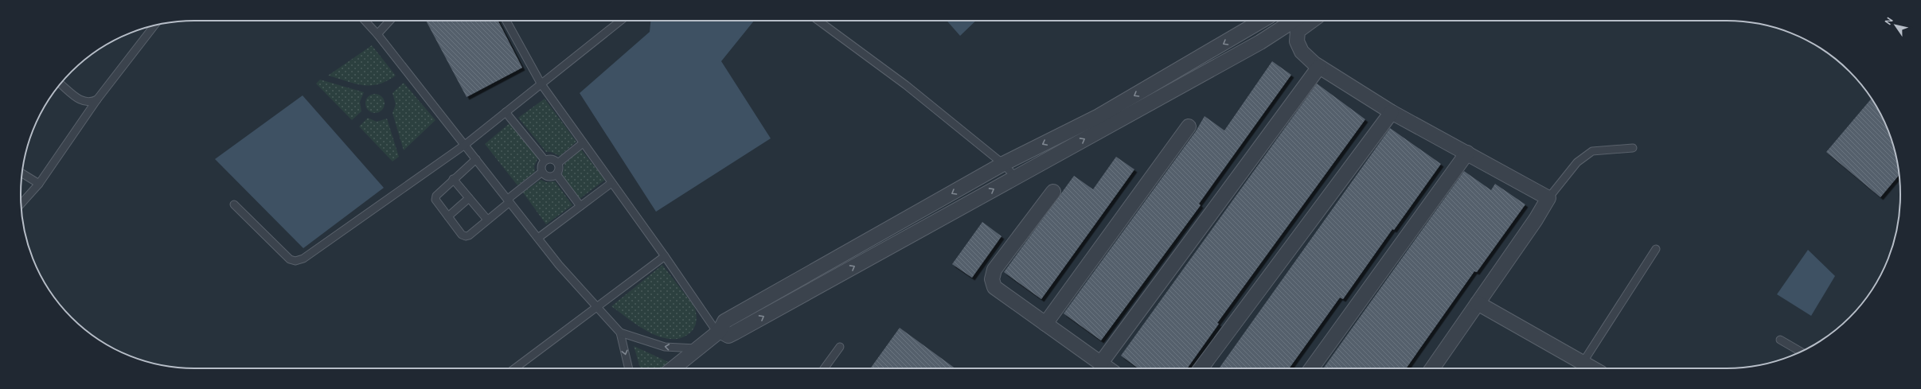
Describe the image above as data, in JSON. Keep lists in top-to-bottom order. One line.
{"north":"top left"}
